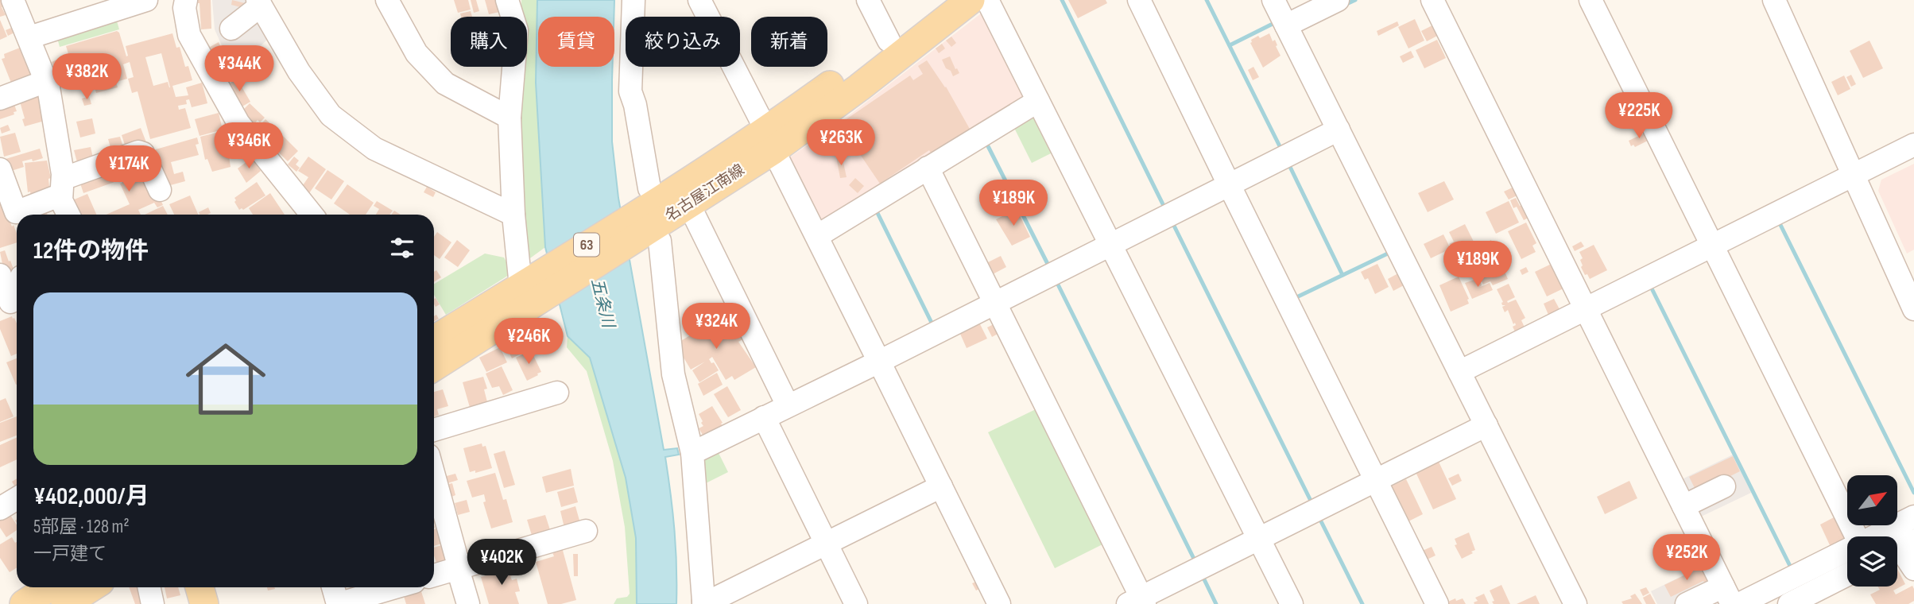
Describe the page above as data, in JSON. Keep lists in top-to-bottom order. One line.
{"streets":{"main road":["名古屋江南線","63"]},"water":["五条川"],"north":"top right","page":{"chip":["購入","賃貸","絞り込み","新着"],"price":["¥344K","¥382K","¥225K","¥263K","¥346K","¥174K","¥189K","¥189K","¥324K","¥246K","¥252K","¥402K"],"heading":"12件の物件","list":[{"name":"¥402,000/月","note":"5部屋 · 128 m² · 一戸建て"}]}}
